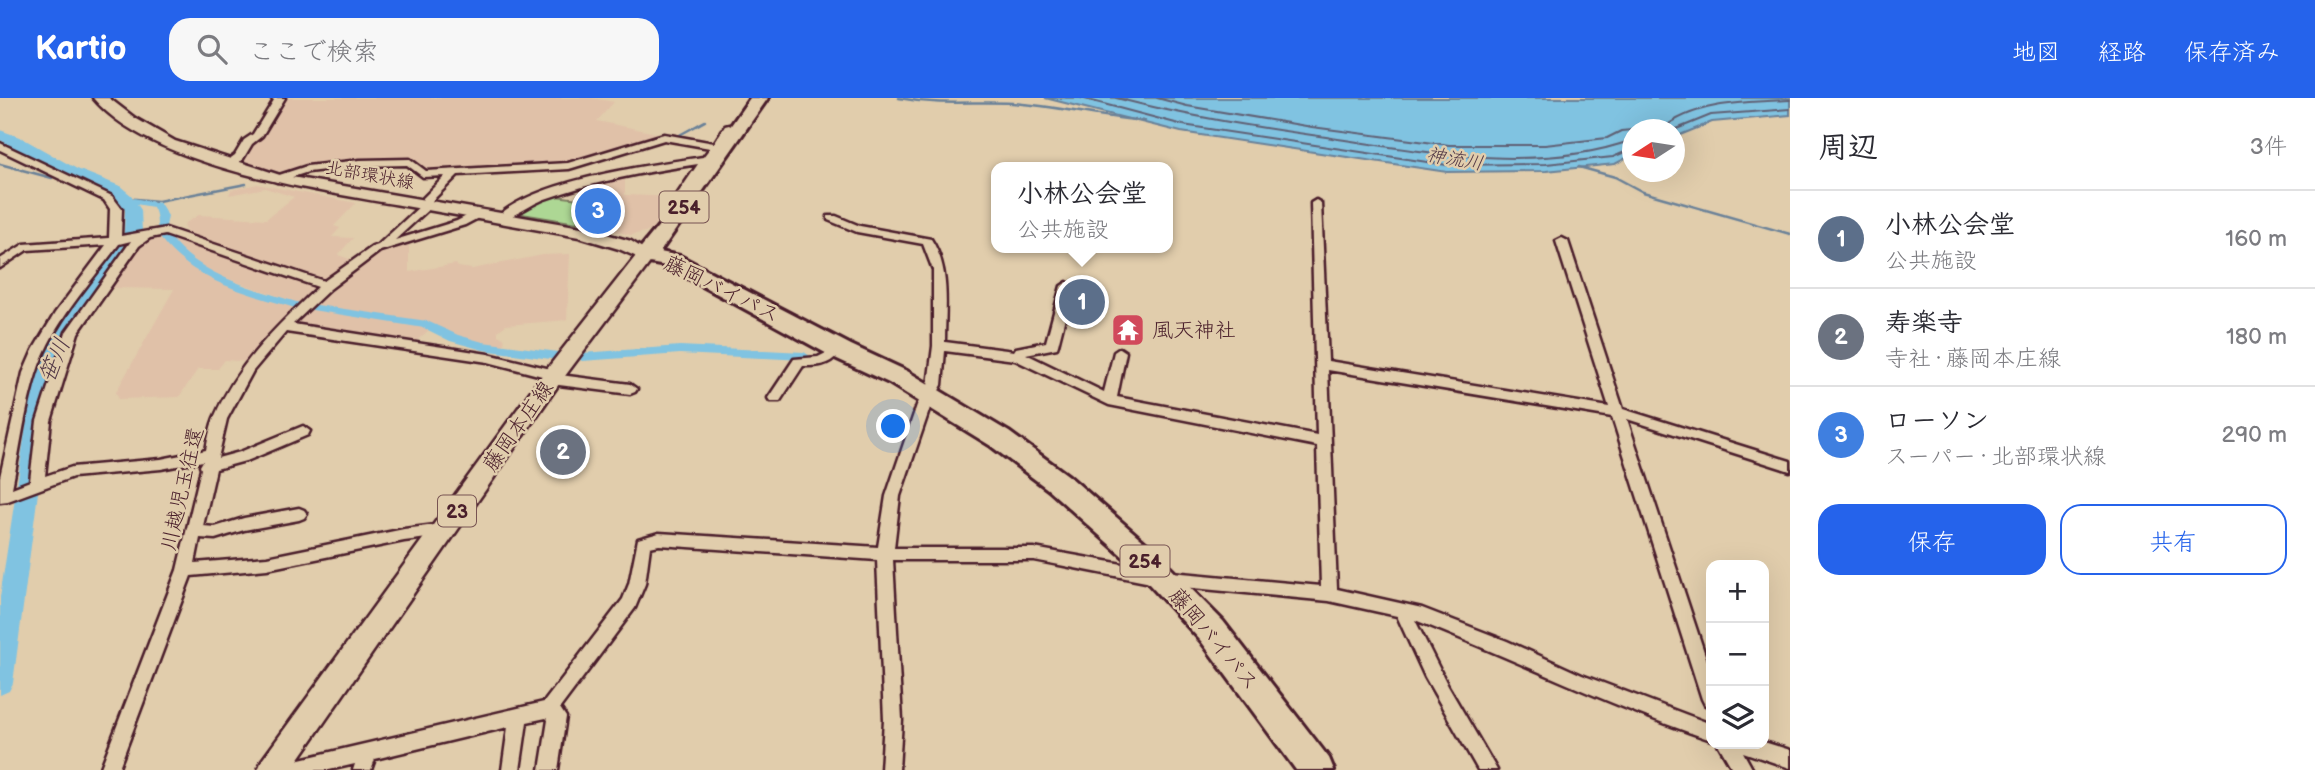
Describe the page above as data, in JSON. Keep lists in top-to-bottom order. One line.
{"streets":{"highway":["254","藤岡バイパス"],"main road":["藤岡本庄線","23"],"street":["北部環状線","川越児玉往還"]},"crossings":[["北部環状線","254"],["北部環状線","藤岡バイパス"],["北部環状線","藤岡本庄線"],["北部環状線","川越児玉往還"],["254","藤岡バイパス"],["254","藤岡本庄線"],["藤岡バイパス","藤岡本庄線"]],"water":["神流川","笹川"],"places":{"temple":["風天神社"]},"north":"left","page":{"header":"Kartio","search":"ここで検索","nav":["地図","経路","保存済み"],"heading":["周辺","3件"],"popup":["小林公会堂","公共施設"],"pins":["3","1","2"],"list":[{"mark":"1","name":"小林公会堂","note":"公共施設","value":"160 m"},{"mark":"2","name":"寿楽寺","note":"寺社 · 藤岡本庄線","value":"180 m"},{"mark":"3","name":"ローソン","note":"スーパー · 北部環状線","value":"290 m"}],"buttons":["保存","共有"],"map_buttons":["+","−"]}}
